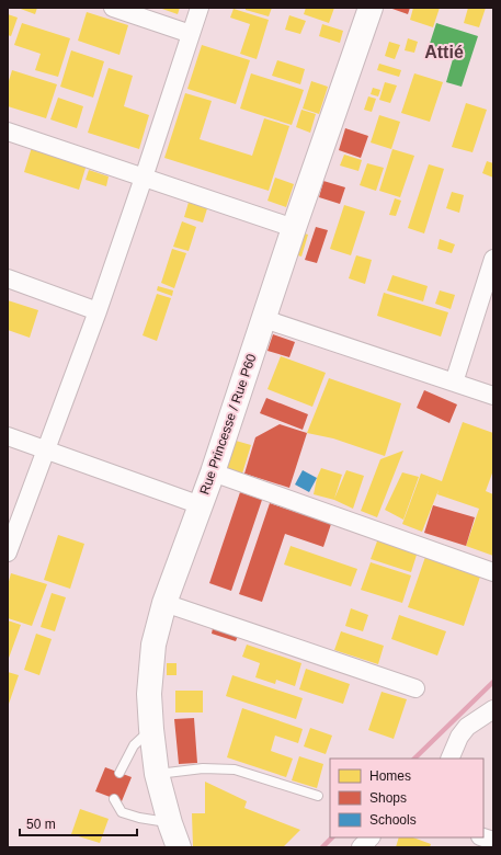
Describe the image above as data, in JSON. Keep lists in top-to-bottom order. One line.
{"streets":{"street":["Rue Princesse / Rue P60"]},"districts":["Attié"],"legend":["Homes","Shops","Schools"],"scale_bar":"50 m"}
